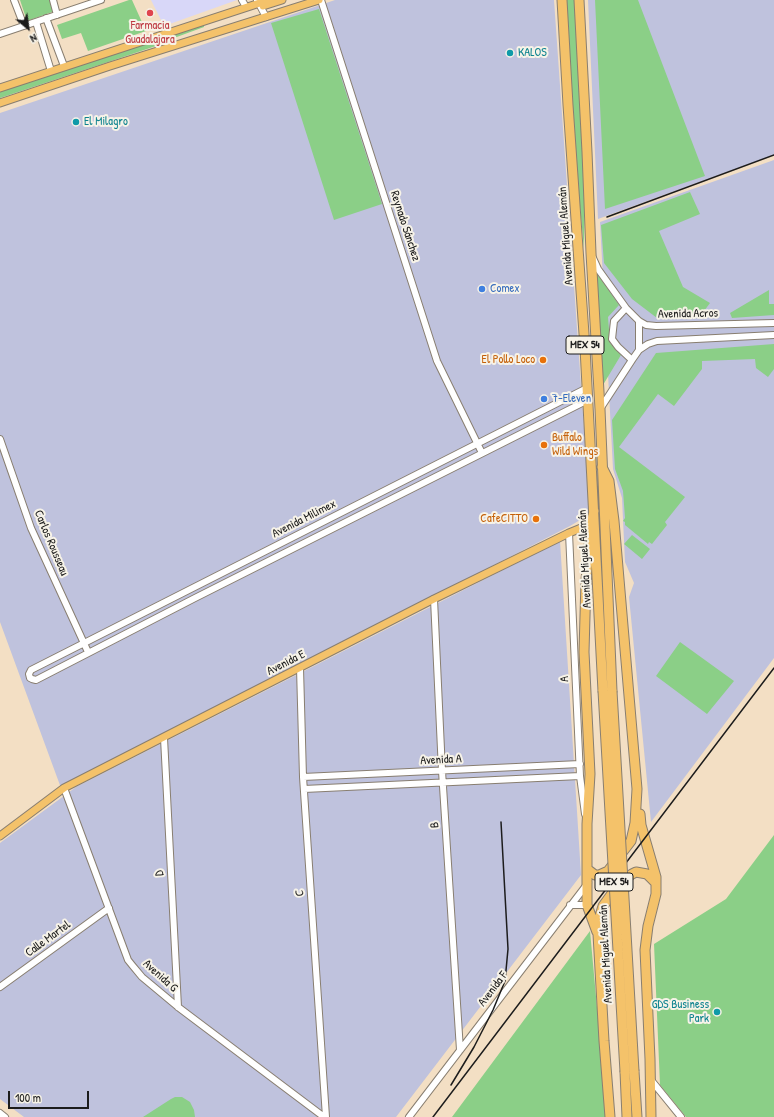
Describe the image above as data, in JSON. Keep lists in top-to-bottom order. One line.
{"streets":{"highway":["Avenida Miguel Alemán","MEX 54"],"main road":["Avenida E"],"street":["Reynado Sánchez","Avenida Acros","Avenida Milimex","Carlos Rousseau","A","Avenida A","B","D","C","Calle Martel","Avenida G","Avenida F"]},"crossings":[["Reynado Sánchez","Avenida Milimex"],["Avenida Miguel Alemán","Avenida Acros"],["Avenida Miguel Alemán","Avenida Milimex"],["Avenida Milimex","Carlos Rousseau"],["Avenida E","A"],["Avenida E","B"],["Avenida E","D"],["Avenida E","C"],["Avenida E","Avenida G"],["A","Avenida A"],["Avenida A","B"],["Avenida A","C"],["B","Avenida F"],["D","Avenida G"],["C","Avenida G"],["Calle Martel","Avenida G"]],"places":["Farmacia Guadalajara","KALOS","El Milagro","Comex","El Pollo Loco","7-Eleven","Buffalo Wild Wings","CafeCITTO","GDS Business Park"],"scale_bar":"100 m","north":"bottom right"}
